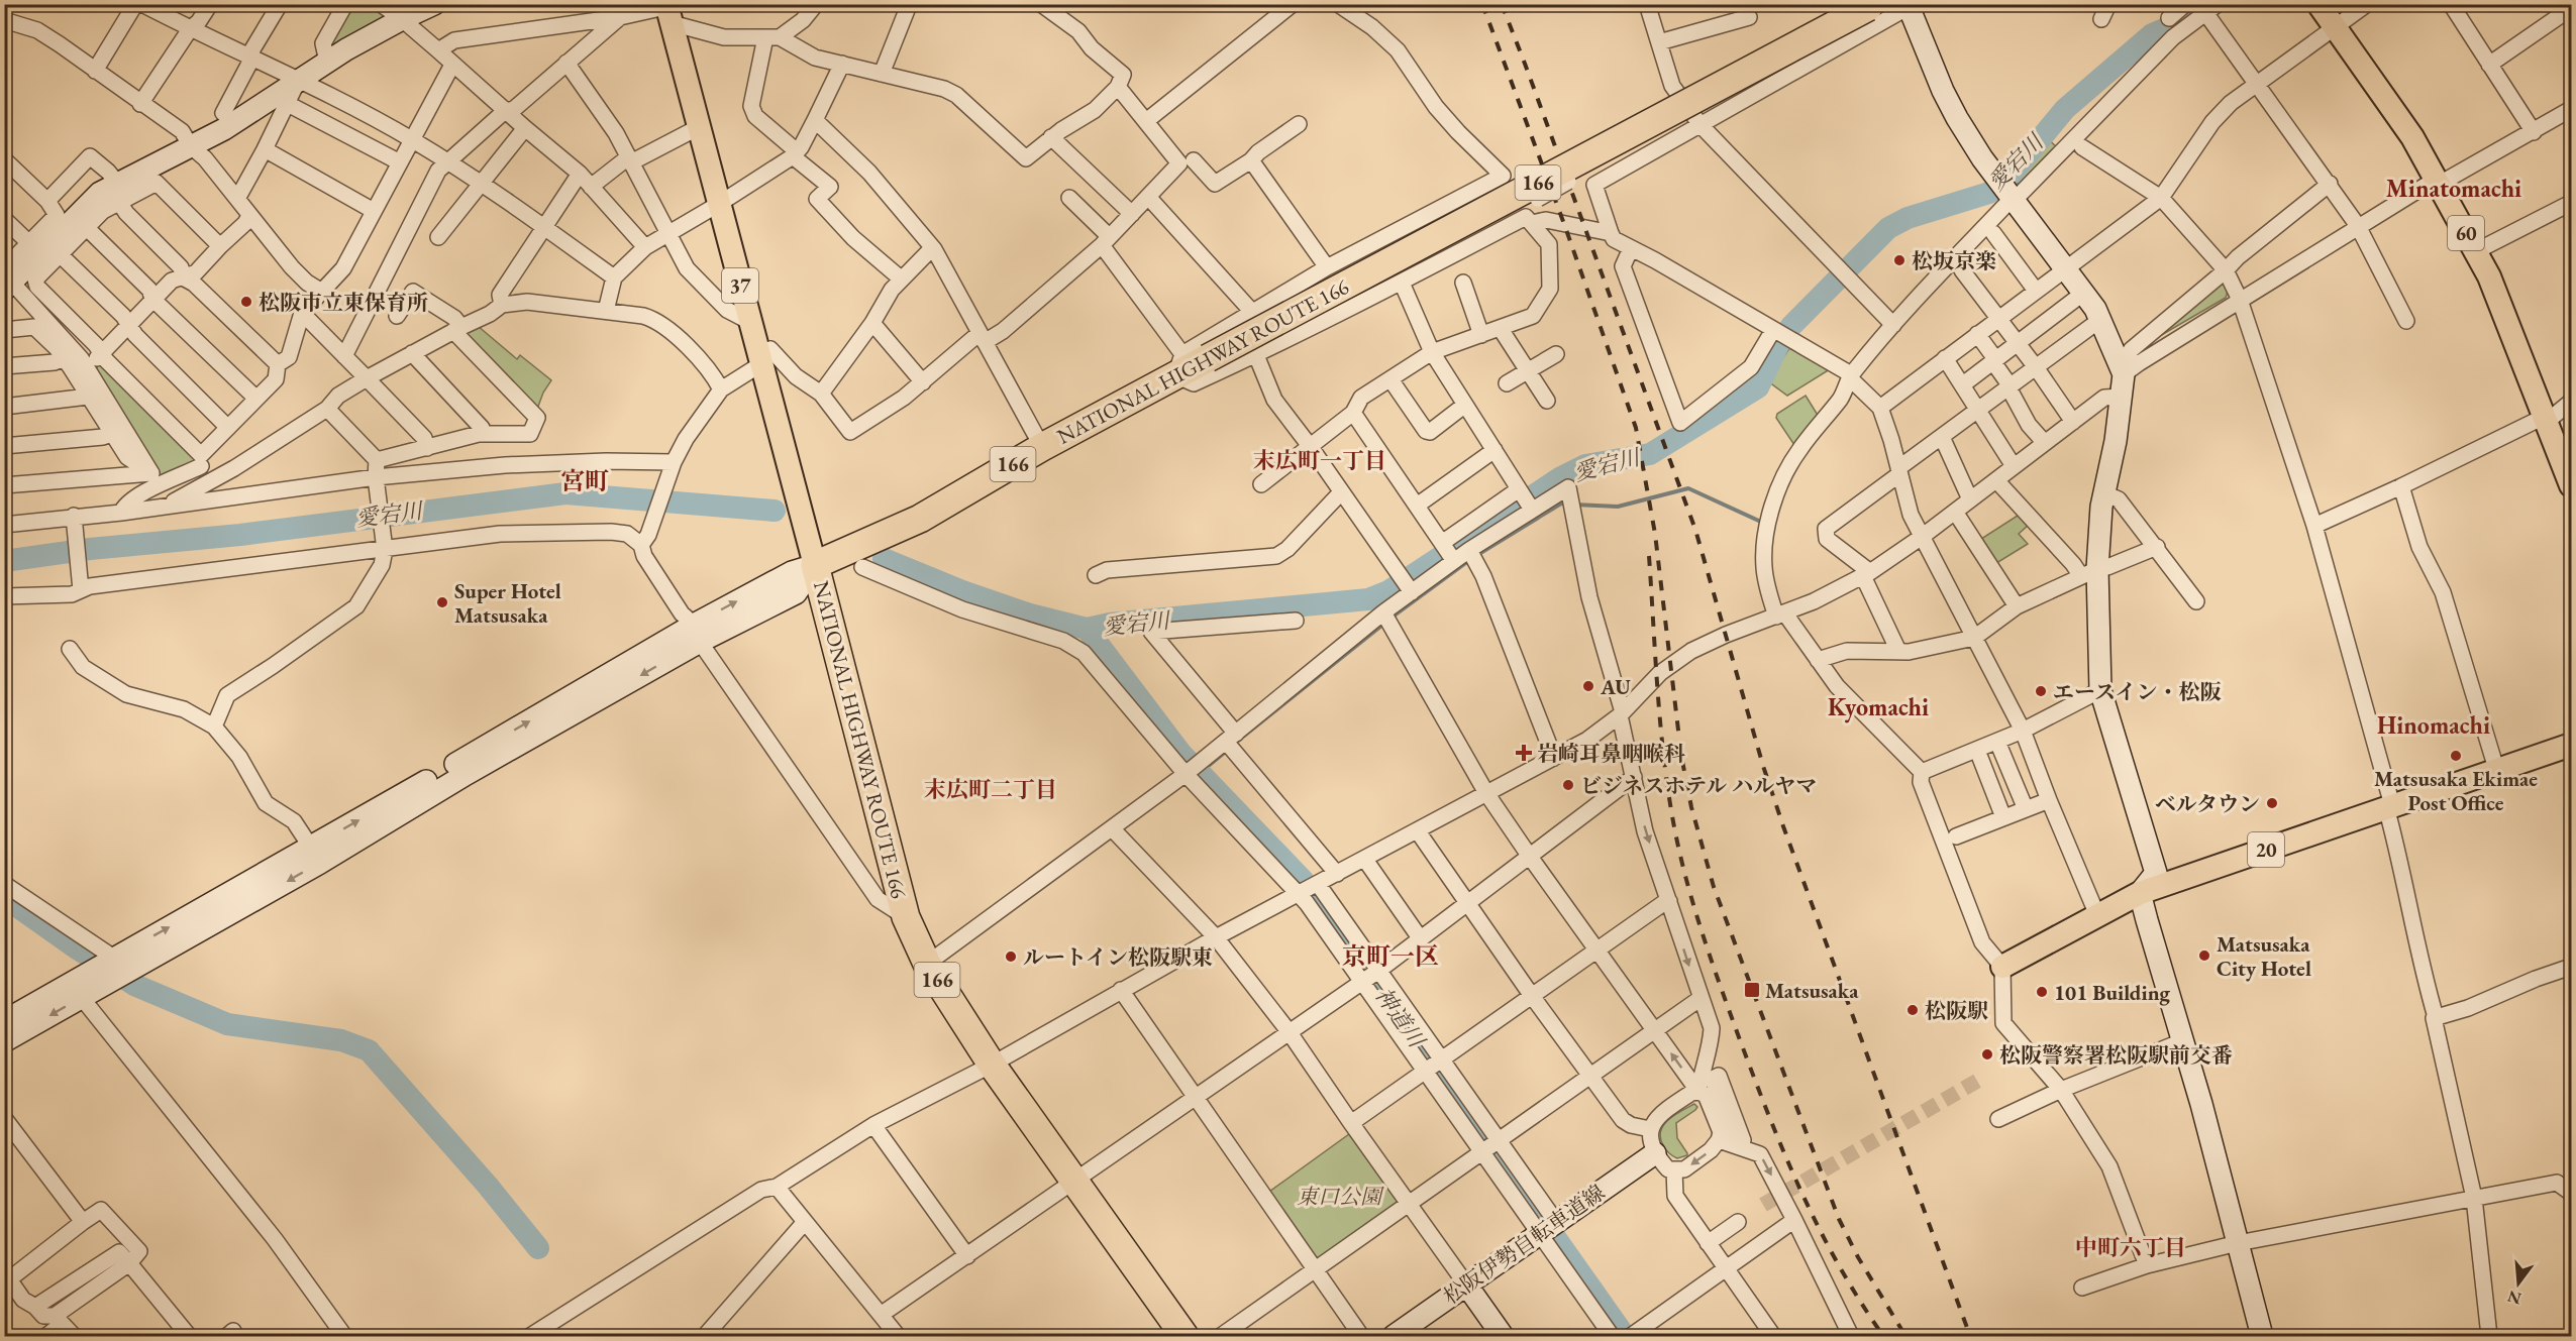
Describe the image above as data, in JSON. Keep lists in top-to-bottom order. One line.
{"streets":{"highway":["166","NATIONAL HIGHWAY ROUTE 166"],"main road":["60","37","20"],"street":["松阪伊勢自転車道線"]},"crossings":[["37","NATIONAL HIGHWAY ROUTE 166"]],"districts":["Minatomachi","末広町一丁目","宮町","Kyomachi","Hinomachi","末広町二丁目","京町一区","中町六丁目"],"water":["愛宕川","神道川"],"parks":["東口公園"],"places":{"other":["松坂京楽","松阪市立東保育所","Super Hotel Matsusaka","AU","エースイン・松阪","Matsusaka Ekimae Post Office","ビジネスホテル ハルヤマ","ベルタウン","Matsusaka City Hotel","ルートイン松阪駅東","101 Building","松阪駅","松阪警察署松阪駅前交番"],"health":["岩崎耳鼻咽喉科"],"transit":["Matsusaka"]},"north":"bottom"}
